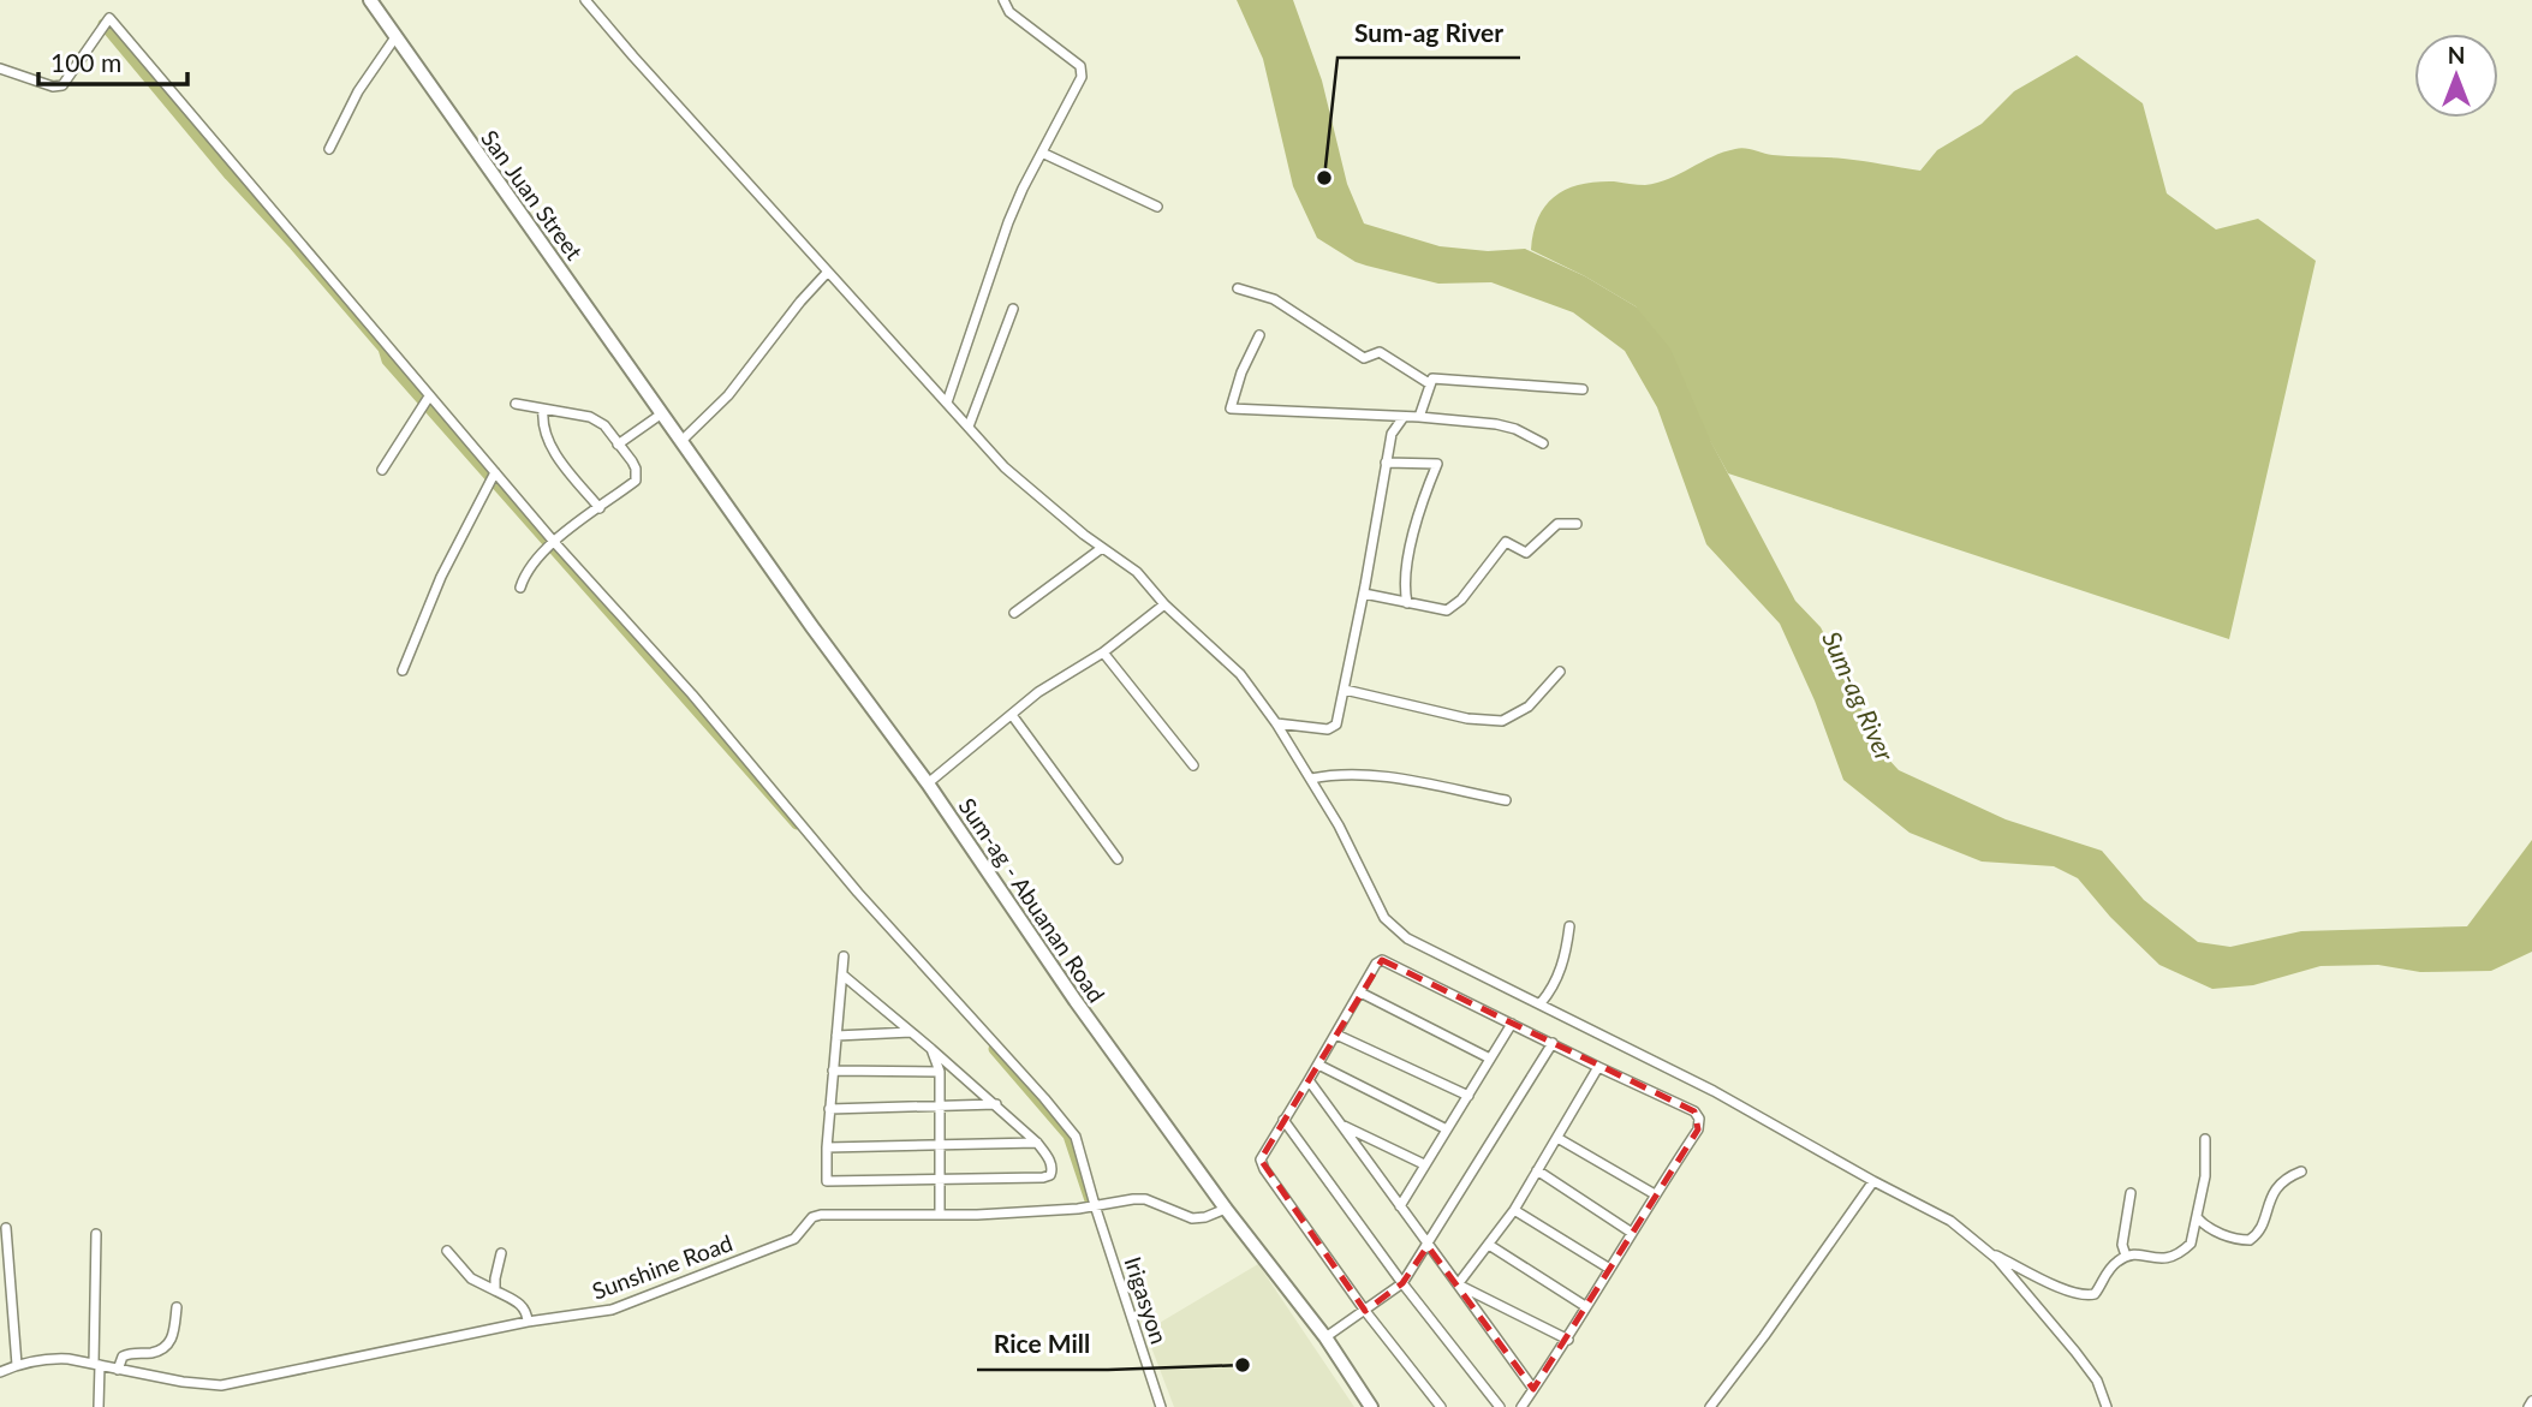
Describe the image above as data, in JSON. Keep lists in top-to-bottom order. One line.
{"streets":{"main road":["San Juan Street","Sum-ag - Abuanan Road"],"street":["Sunshine Road","Irigasyon"]},"crossings":[["San Juan Street","Sum-ag - Abuanan Road"],["Sum-ag - Abuanan Road","Sunshine Road"],["Sunshine Road","Irigasyon"]],"water":["Sum-ag River"],"places":["Sum-ag River","Rice Mill"],"scale_bar":"100 m","north":"top"}
